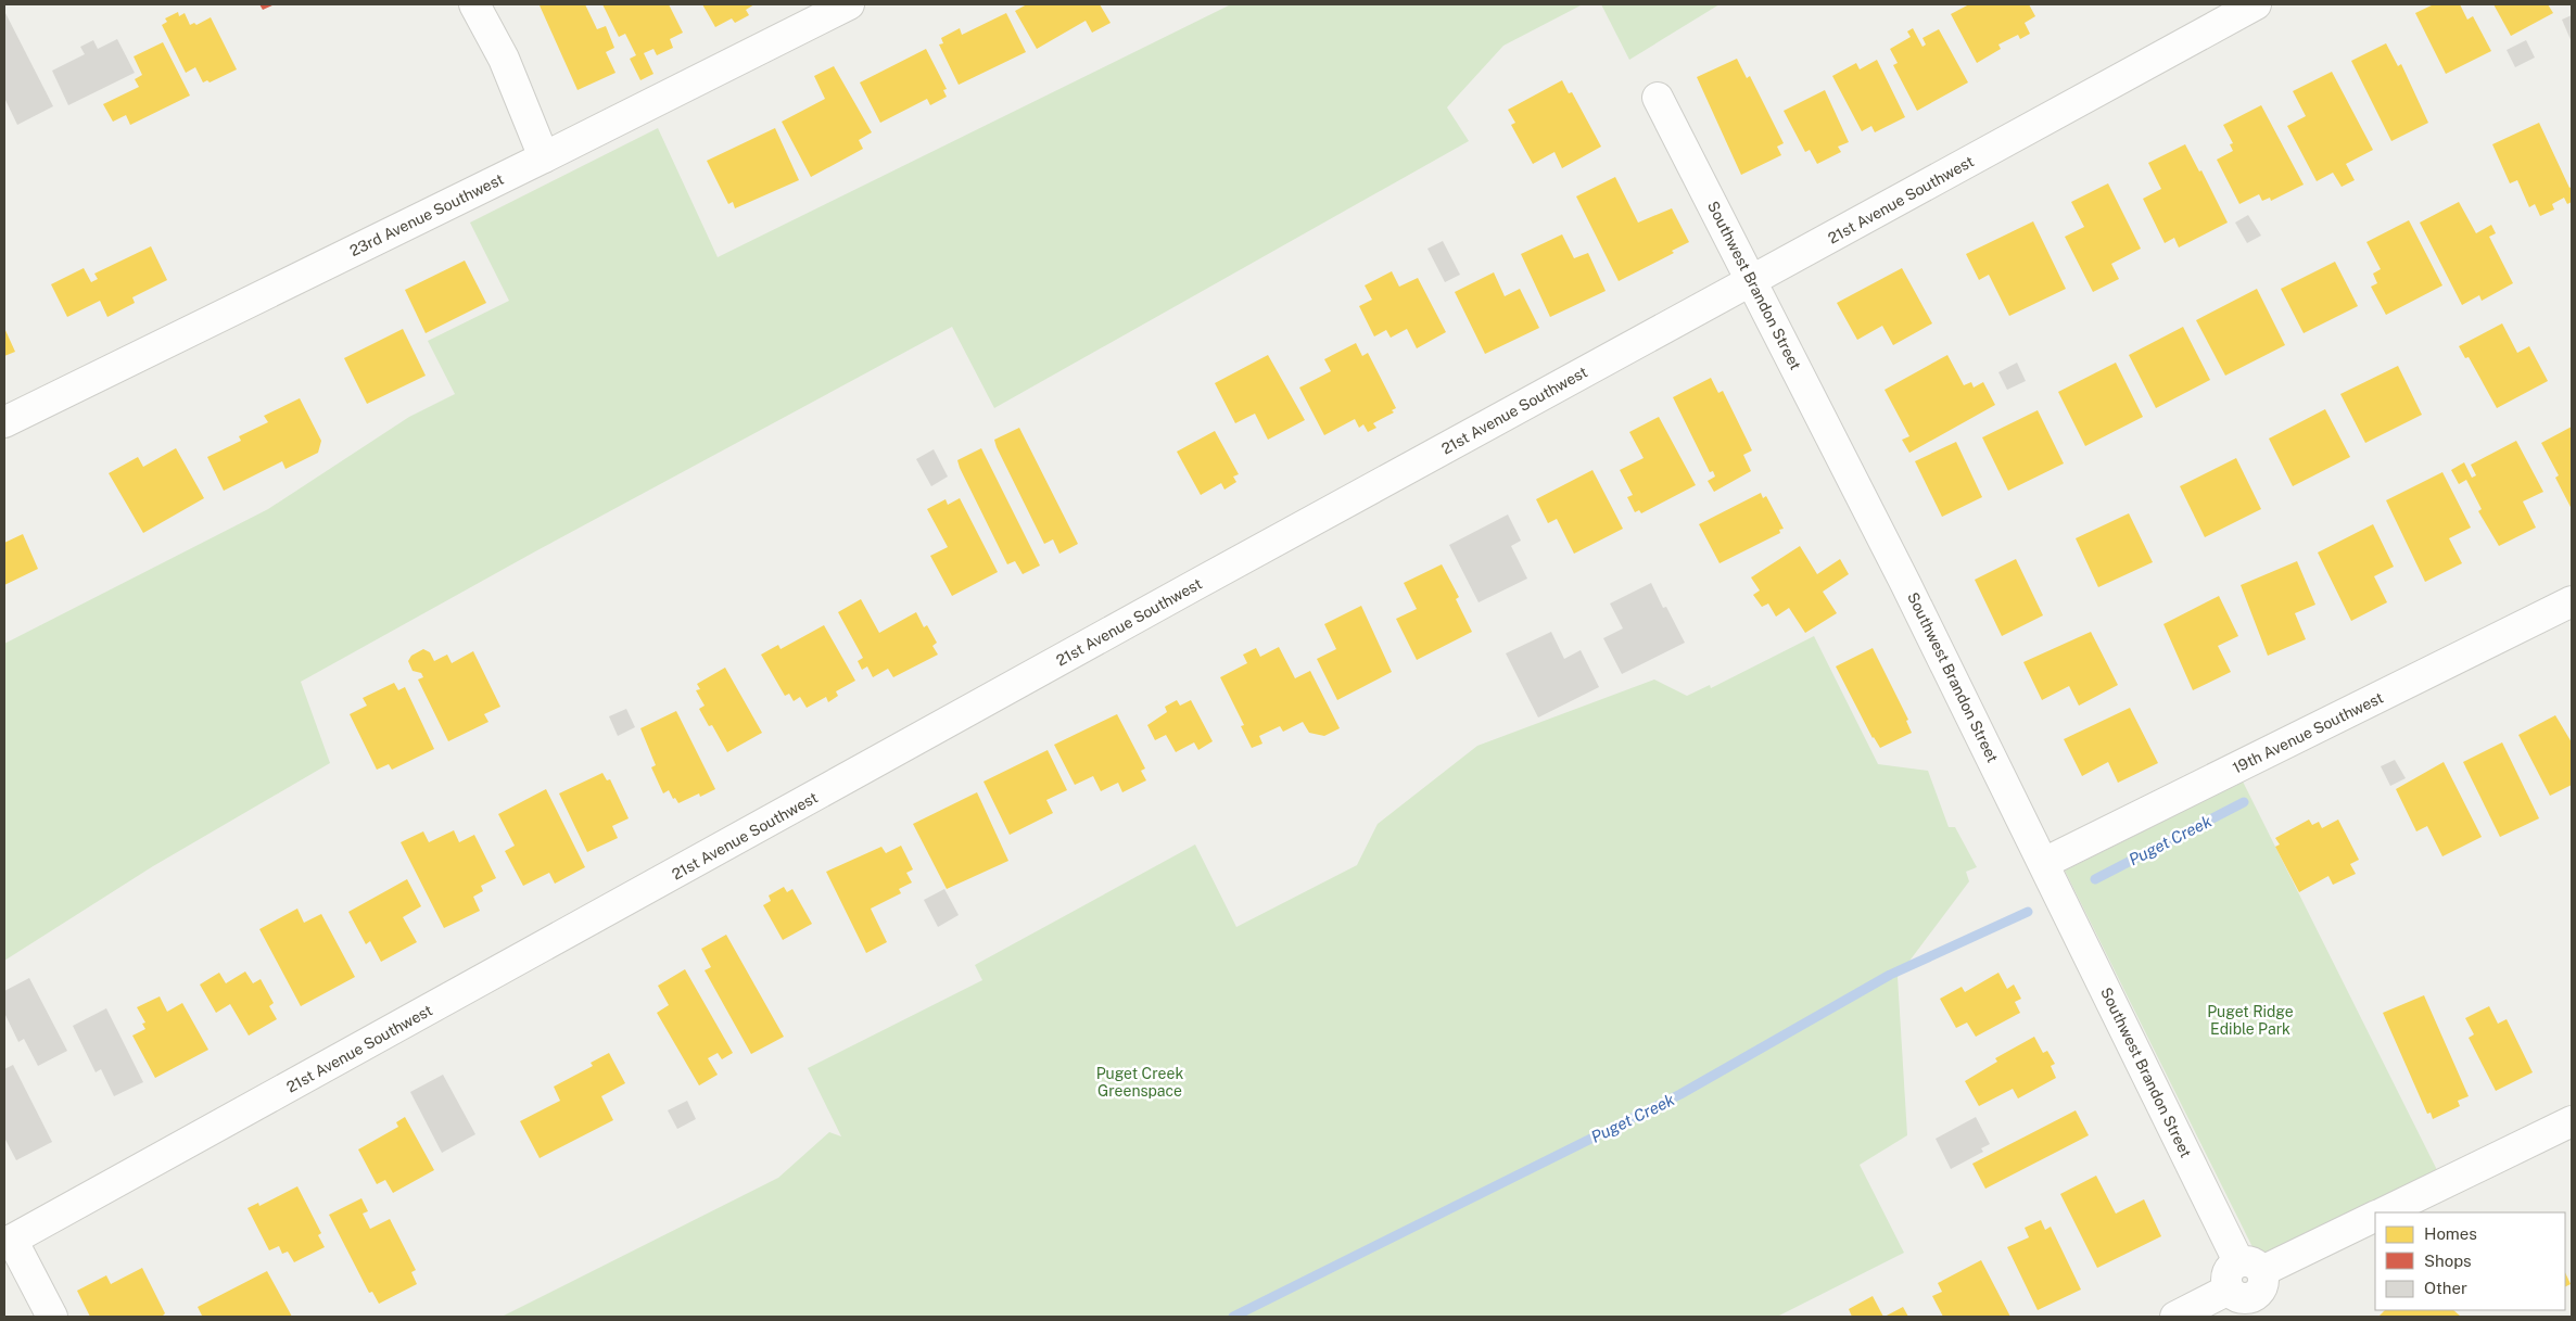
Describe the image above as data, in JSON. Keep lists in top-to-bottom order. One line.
{"streets":{"street":["21st Avenue Southwest","23rd Avenue Southwest","Southwest Brandon Street","19th Avenue Southwest"]},"crossings":[["21st Avenue Southwest","Southwest Brandon Street"],["Southwest Brandon Street","19th Avenue Southwest"]],"water":["Puget Creek"],"parks":["Puget Ridge Edible Park","Puget Creek Greenspace"],"legend":["Homes","Shops","Other"]}
